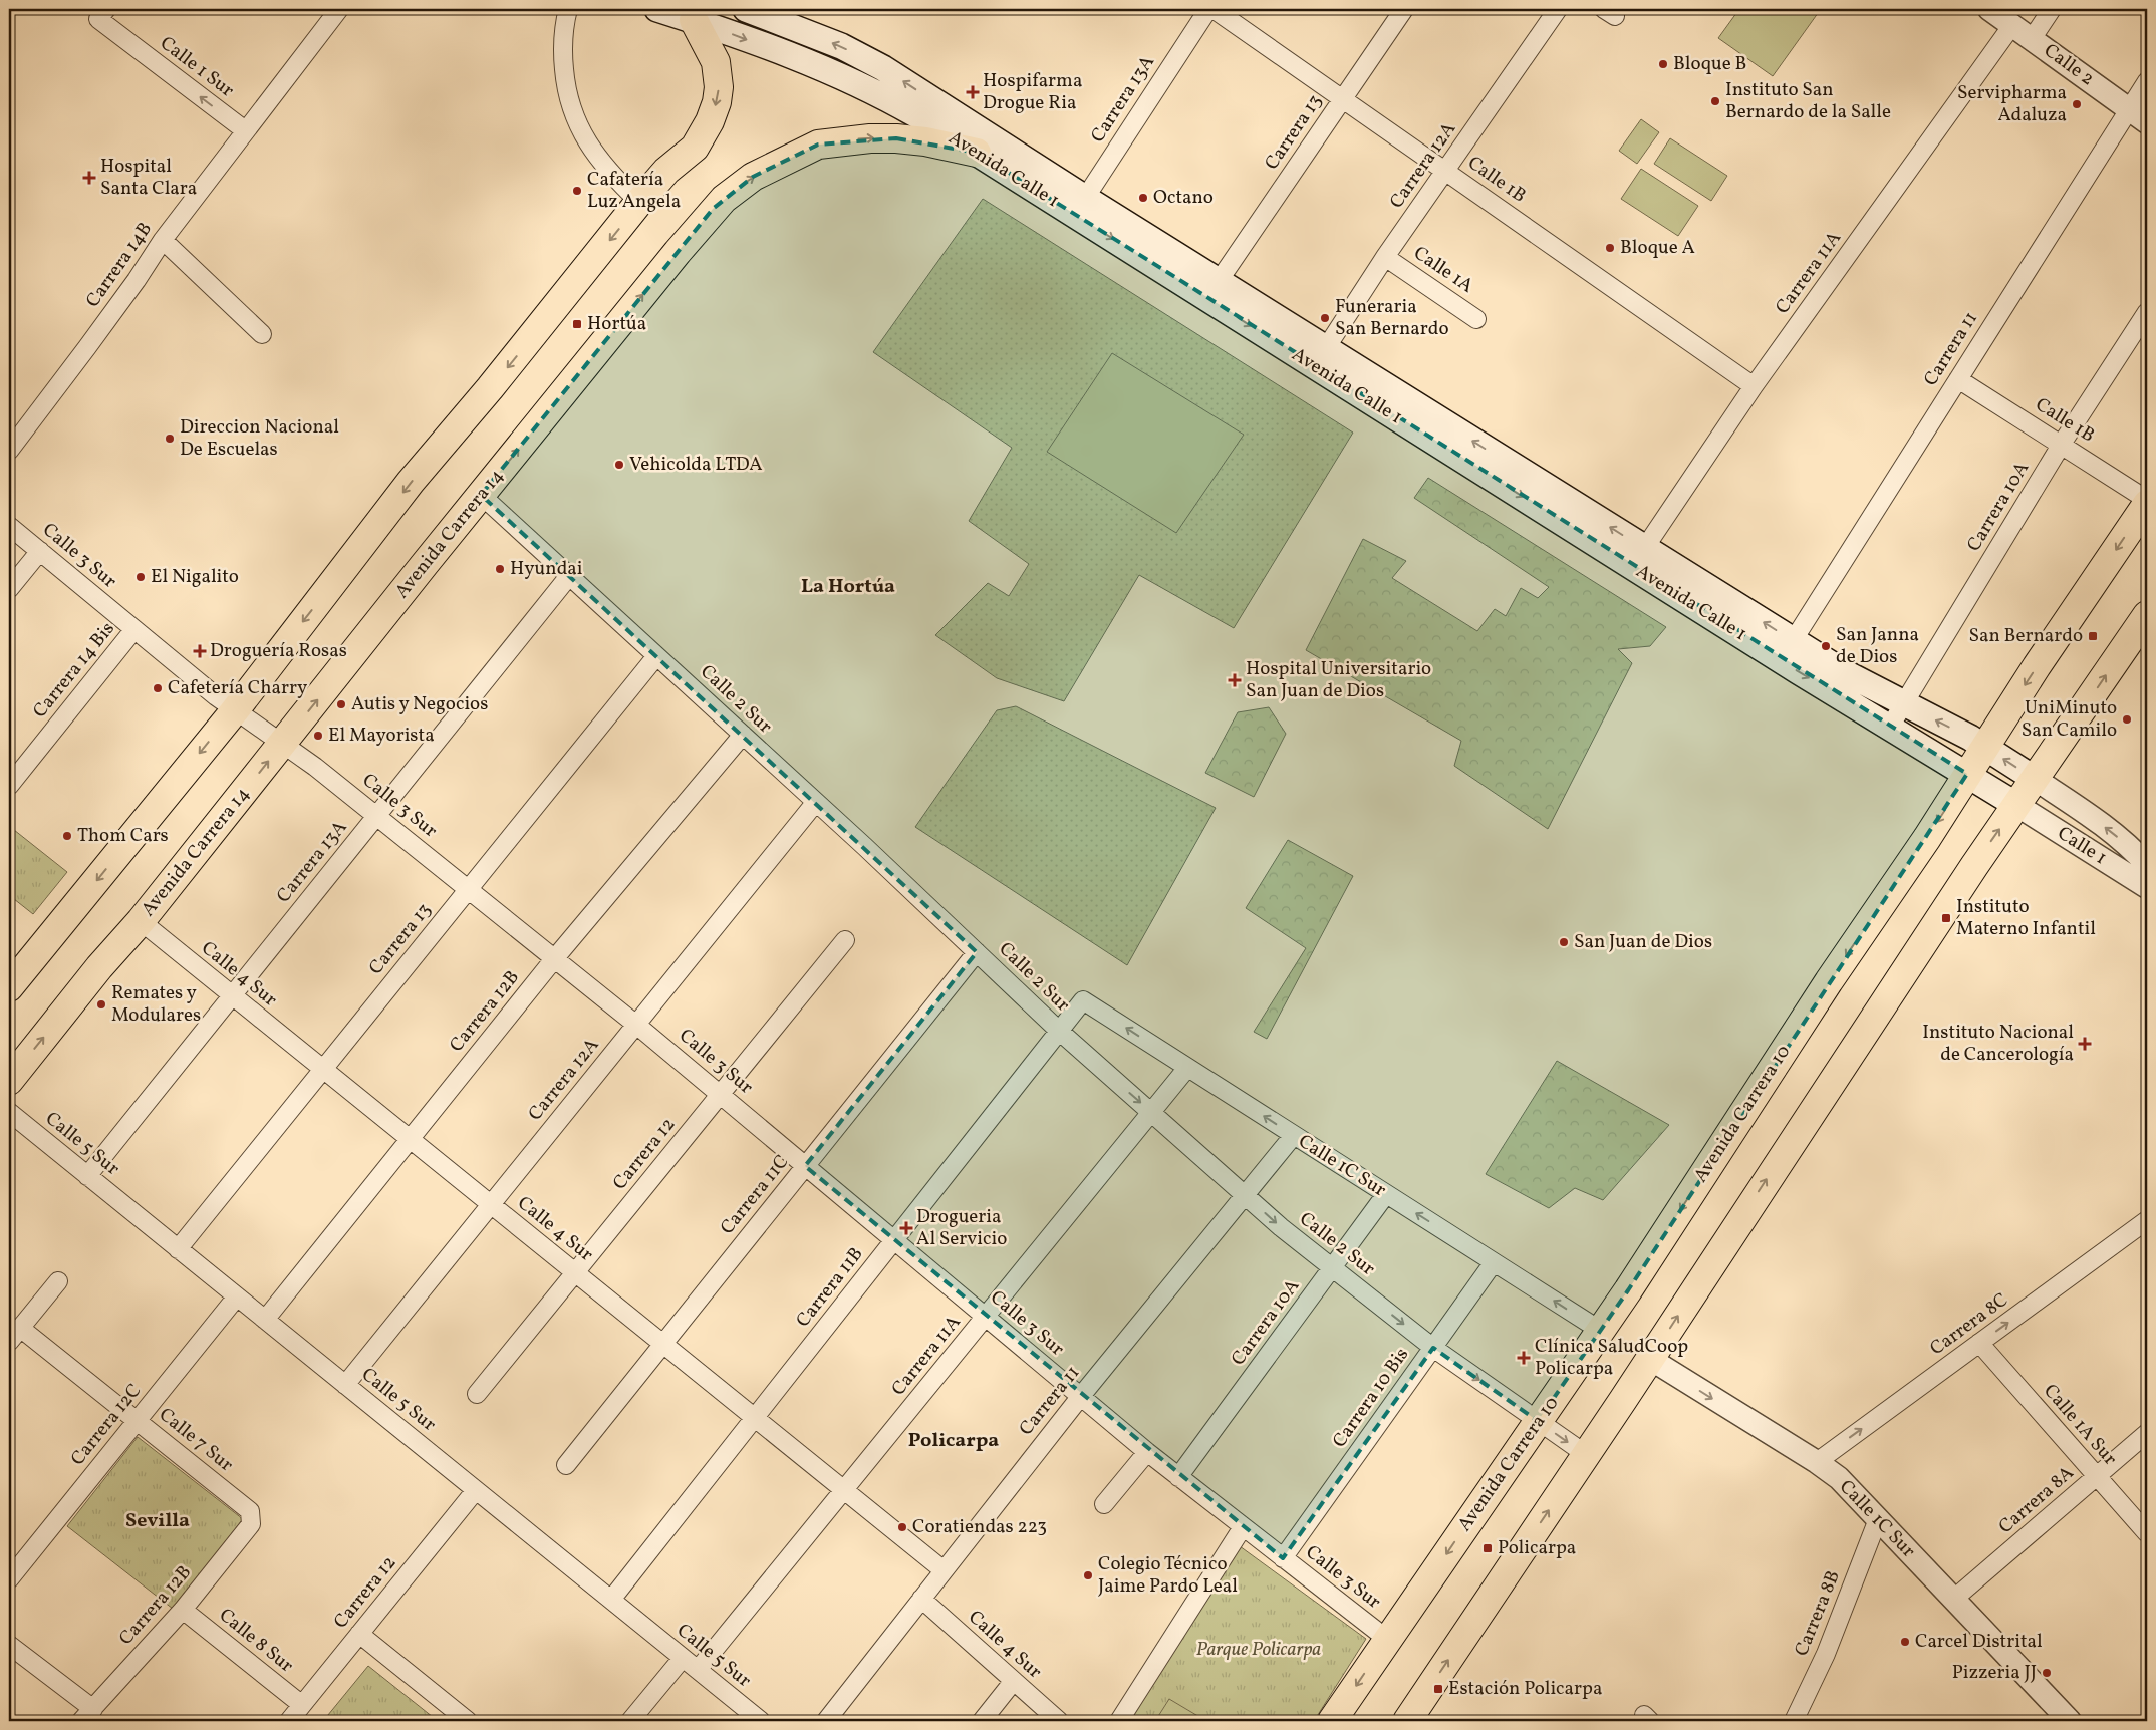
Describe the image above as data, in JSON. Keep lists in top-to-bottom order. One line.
{"streets":{"main road":["Avenida Calle 1","Avenida Carrera 14","Avenida Carrera 10"],"street":["Calle 2","Calle 1 Sur","Carrera 13A","Carrera 13","Carrera 12A","Calle 1B","Carrera 14B","Calle 1A","Carrera 11A","Carrera 11","Carrera 10A","Calle 3 Sur","Carrera 14 Bis","Calle 2 Sur","Calle 1","Calle 4 Sur","Carrera 12B","Calle 5 Sur","Carrera 12","Calle 1C Sur","Carrera 11C","Carrera 11B","Carrera 8C","Carrera 10 Bis","Carrera 12C","Calle 1A Sur","Calle 7 Sur","Carrera 8A","Carrera 8B","Calle 8 Sur"]},"crossings":[["Calle 2","Carrera 11A"],["Calle 2","Carrera 11"],["Calle 1 Sur","Carrera 14B"],["Carrera 13A","Avenida Calle 1"],["Carrera 13A","Calle 3 Sur"],["Carrera 13A","Calle 2 Sur"],["Carrera 13A","Calle 4 Sur"],["Carrera 13A","Calle 5 Sur"],["Carrera 13","Avenida Calle 1"],["Carrera 13","Calle 1B"],["Carrera 13","Calle 3 Sur"],["Carrera 13","Calle 2 Sur"],["Carrera 13","Calle 4 Sur"],["Carrera 13","Calle 5 Sur"],["Carrera 12A","Avenida Calle 1"],["Carrera 12A","Calle 1B"],["Carrera 12A","Calle 1A"],["Carrera 12A","Calle 3 Sur"],["Carrera 12A","Calle 2 Sur"],["Carrera 12A","Calle 4 Sur"],["Carrera 12A","Calle 5 Sur"],["Avenida Calle 1","Carrera 11A"],["Avenida Calle 1","Carrera 11"],["Avenida Calle 1","Carrera 10A"],["Avenida Calle 1","Avenida Carrera 14"],["Avenida Calle 1","Calle 1"],["Avenida Calle 1","Avenida Carrera 10"],["Calle 1B","Carrera 11A"],["Calle 1B","Carrera 11"],["Calle 1B","Carrera 10A"],["Calle 1B","Avenida Carrera 10"],["Carrera 11A","Calle 3 Sur"],["Carrera 11A","Calle 2 Sur"],["Carrera 11A","Calle 4 Sur"],["Carrera 11A","Calle 5 Sur"],["Carrera 11A","Calle 1C Sur"],["Carrera 11","Calle 3 Sur"],["Carrera 11","Calle 2 Sur"],["Carrera 11","Calle 4 Sur"],["Carrera 11","Calle 1C Sur"],["Carrera 10A","Calle 3 Sur"],["Carrera 10A","Calle 2 Sur"],["Carrera 10A","Calle 1C Sur"],["Avenida Carrera 14","Calle 3 Sur"],["Avenida Carrera 14","Calle 2 Sur"],["Avenida Carrera 14","Calle 4 Sur"],["Calle 3 Sur","Carrera 14 Bis"],["Calle 3 Sur","Carrera 12B"],["Calle 3 Sur","Avenida Carrera 10"],["Calle 3 Sur","Carrera 12"],["Calle 3 Sur","Carrera 11C"],["Calle 3 Sur","Carrera 11B"],["Calle 3 Sur","Carrera 10 Bis"],["Calle 2 Sur","Carrera 12B"],["Calle 2 Sur","Avenida Carrera 10"],["Calle 2 Sur","Carrera 11C"],["Calle 2 Sur","Carrera 11B"],["Calle 2 Sur","Carrera 10 Bis"],["Calle 4 Sur","Carrera 12B"],["Calle 4 Sur","Carrera 12"],["Calle 4 Sur","Carrera 11C"],["Calle 4 Sur","Carrera 11B"],["Carrera 12B","Calle 5 Sur"],["Carrera 12B","Calle 7 Sur"],["Carrera 12B","Calle 8 Sur"],["Avenida Carrera 10","Calle 1C Sur"],["Calle 5 Sur","Carrera 12"],["Calle 5 Sur","Carrera 11B"],["Calle 5 Sur","Carrera 12C"],["Carrera 12","Calle 8 Sur"],["Calle 1C Sur","Carrera 11B"],["Calle 1C Sur","Carrera 8C"],["Calle 1C Sur","Carrera 10 Bis"],["Calle 1C Sur","Carrera 8A"],["Calle 1C Sur","Carrera 8B"],["Carrera 8C","Calle 1A Sur"],["Carrera 12C","Calle 7 Sur"],["Calle 1A Sur","Carrera 8A"]],"one_way":["Calle 1 Sur","Calle 2 Sur","Carrera 8C"],"districts":["La Hortúa","Policarpa","Sevilla"],"parks":["Parque Policarpa"],"places":{"other":["Bloque B","Instituto San Bernardo de la Salle","Servipharma Adaluza","Cafatería Luz Angela","Octano","Bloque A","Funeraria San Bernardo","Direccion Nacional De Escuelas","Vehicolda LTDA","Hyundai","El Nigalito","San Janna de Dios","Cafetería Charry","Autis y Negocios","UniMinuto San Camilo","El Mayorista","Thom Cars","San Juan de Dios","Remates y Modulares","Coratiendas 223","Colegio Técnico Jaime Pardo Leal","Carcel Distrital","Pizzeria JJ"],"health":["Hospifarma Drogue Ria","Hospital Santa Clara","Droguería Rosas","Hospital Universitario San Juan de Dios","Instituto Nacional de Cancerología","Drogueria Al Servicio","Clínica SaludCoop Policarpa"],"transit":["Hortúa","San Bernardo","Instituto Materno Infantil","Policarpa","Estación Policarpa"]}}
